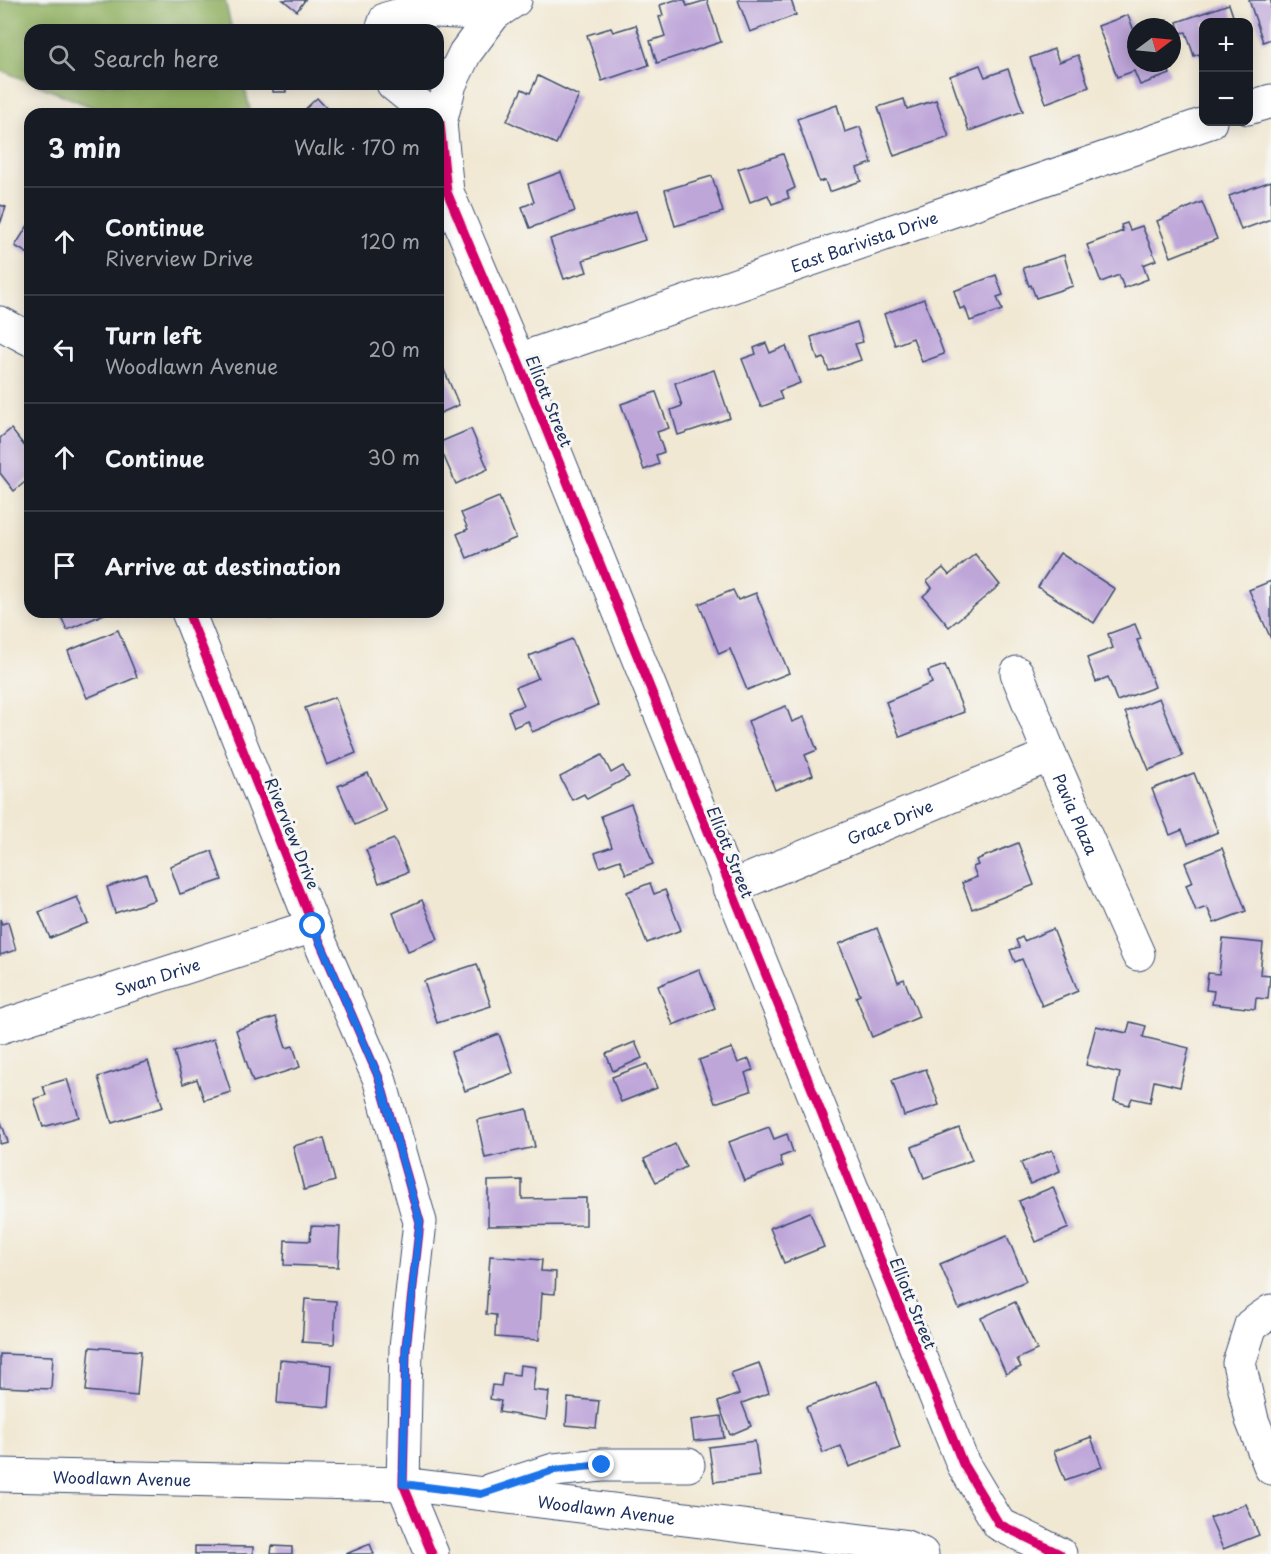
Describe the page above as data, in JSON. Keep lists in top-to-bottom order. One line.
{"streets":{"street":["East Barivista Drive","Elliott Street","Pavia Plaza","Grace Drive","Riverview Drive","Swan Drive","Woodlawn Avenue"]},"crossings":[["East Barivista Drive","Elliott Street"],["Elliott Street","Grace Drive"],["Pavia Plaza","Grace Drive"],["Riverview Drive","Swan Drive"],["Riverview Drive","Woodlawn Avenue"]],"north":"right","page":{"map_buttons":["+","−"],"search":"Search here","heading":["3 min","Walk · 170 m"],"list":[["Continue","Riverview Drive","120 m"],["Turn left","Woodlawn Avenue","20 m"],["Continue","30 m"],"Arrive at destination"]}}
